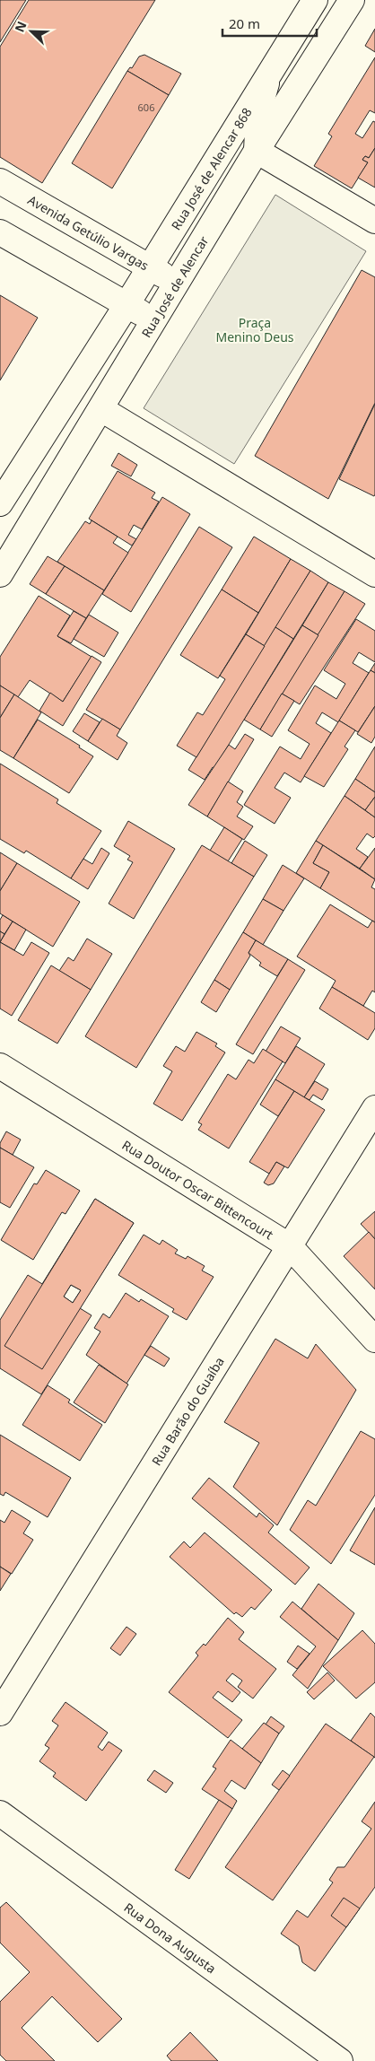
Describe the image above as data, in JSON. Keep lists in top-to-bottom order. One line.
{"streets":{"street":["Rua José de Alencar 868","Avenida Getúlio Vargas","Rua José de Alencar","Rua Doutor Oscar Bittencourt","Rua Barão do Guaíba","Rua Dona Augusta"]},"crossings":[["Rua José de Alencar 868","Avenida Getúlio Vargas"],["Avenida Getúlio Vargas","Rua José de Alencar"],["Rua Doutor Oscar Bittencourt","Rua Barão do Guaíba"]],"parks":["Praça Menino Deus"],"house_numbers":["606"],"scale_bar":"20 m","north":"top left"}
